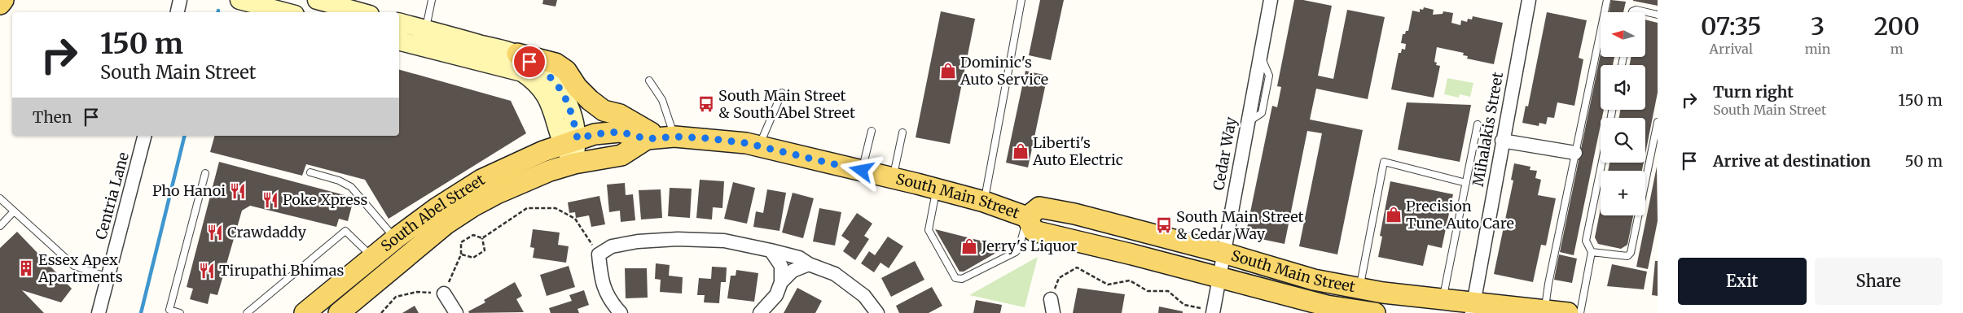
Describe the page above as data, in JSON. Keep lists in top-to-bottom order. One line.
{"streets":{"main road":["South Main Street","South Abel Street"],"street":["Mihalakis Street","Cedar Way","Centria Lane"]},"crossings":[["Mihalakis Street","South Main Street"],["Cedar Way","South Main Street"],["South Main Street","South Abel Street"]],"places":{"shop":["Dominic's Auto Service","Liberti's Auto Electric","Precision Tune Auto Care","Jerry's Liquor"],"bus stop":["South Main Street & South Abel Street","South Main Street & Cedar Way"],"restaurant":["Pho Hanoi","Poke Xpress","Crawdaddy","Tirupathi Bhimas"],"building":["Essex Apex Apartments"]},"north":"left","page":{"eta":["07:35","Arrival","3","min","200","m"],"map_buttons":"+","turn":["150 m","South Main Street"],"list":[{"name":"Turn right","note":"South Main Street","value":"150 m"},{"name":"Arrive at destination","value":"50 m"}],"then":"Then","buttons":["Exit","Share"]}}
